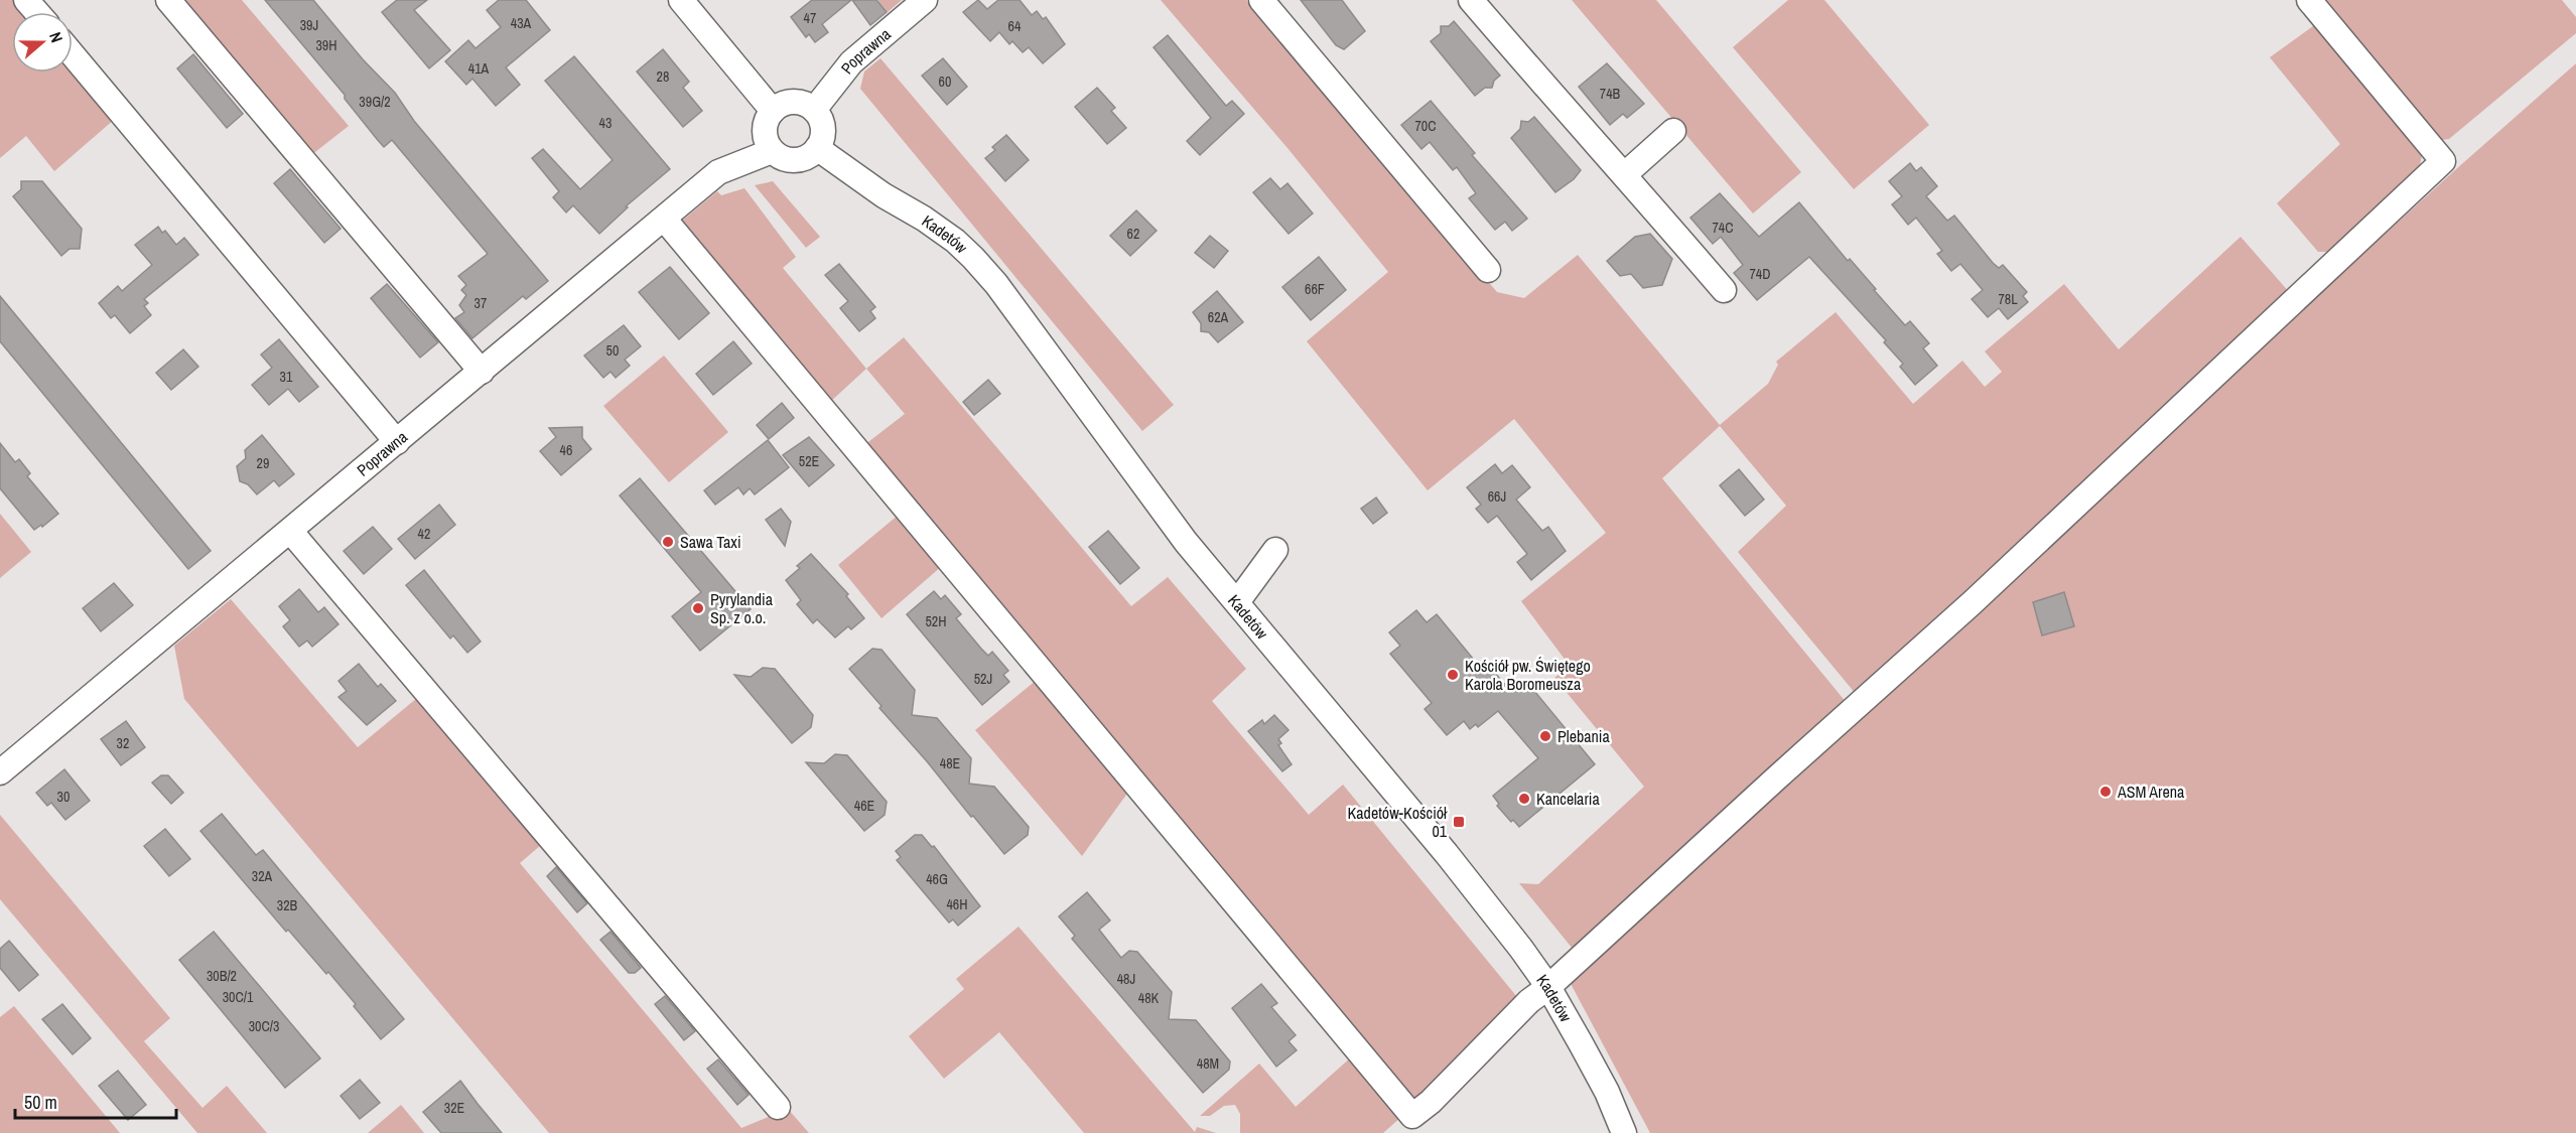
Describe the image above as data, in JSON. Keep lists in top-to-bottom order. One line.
{"streets":{"street":["Poprawna","Kadetów"]},"crossings":[["Poprawna","Kadetów"]],"places":{"other":["Sawa Taxi","Pyrylandia Sp. z o.o.","Kościół pw. Świętego Karola Boromeusza","Plebania","ASM Arena","Kancelaria"],"transit":["Kadetów-Kościół 01"]},"house_numbers":["47","43A","39J","64","39H","41A","28","60","74B","39G/2","43","70C","74C","62","74D","66F","78L","37","62A","50","31","46","52E","29","66J","42","52H","52J","32","48E","30","46E","32A","46G","46H","32B","30B/2","48J","30C/1","48K","30C/3","48M","32E"],"scale_bar":"50 m","north":"right"}
